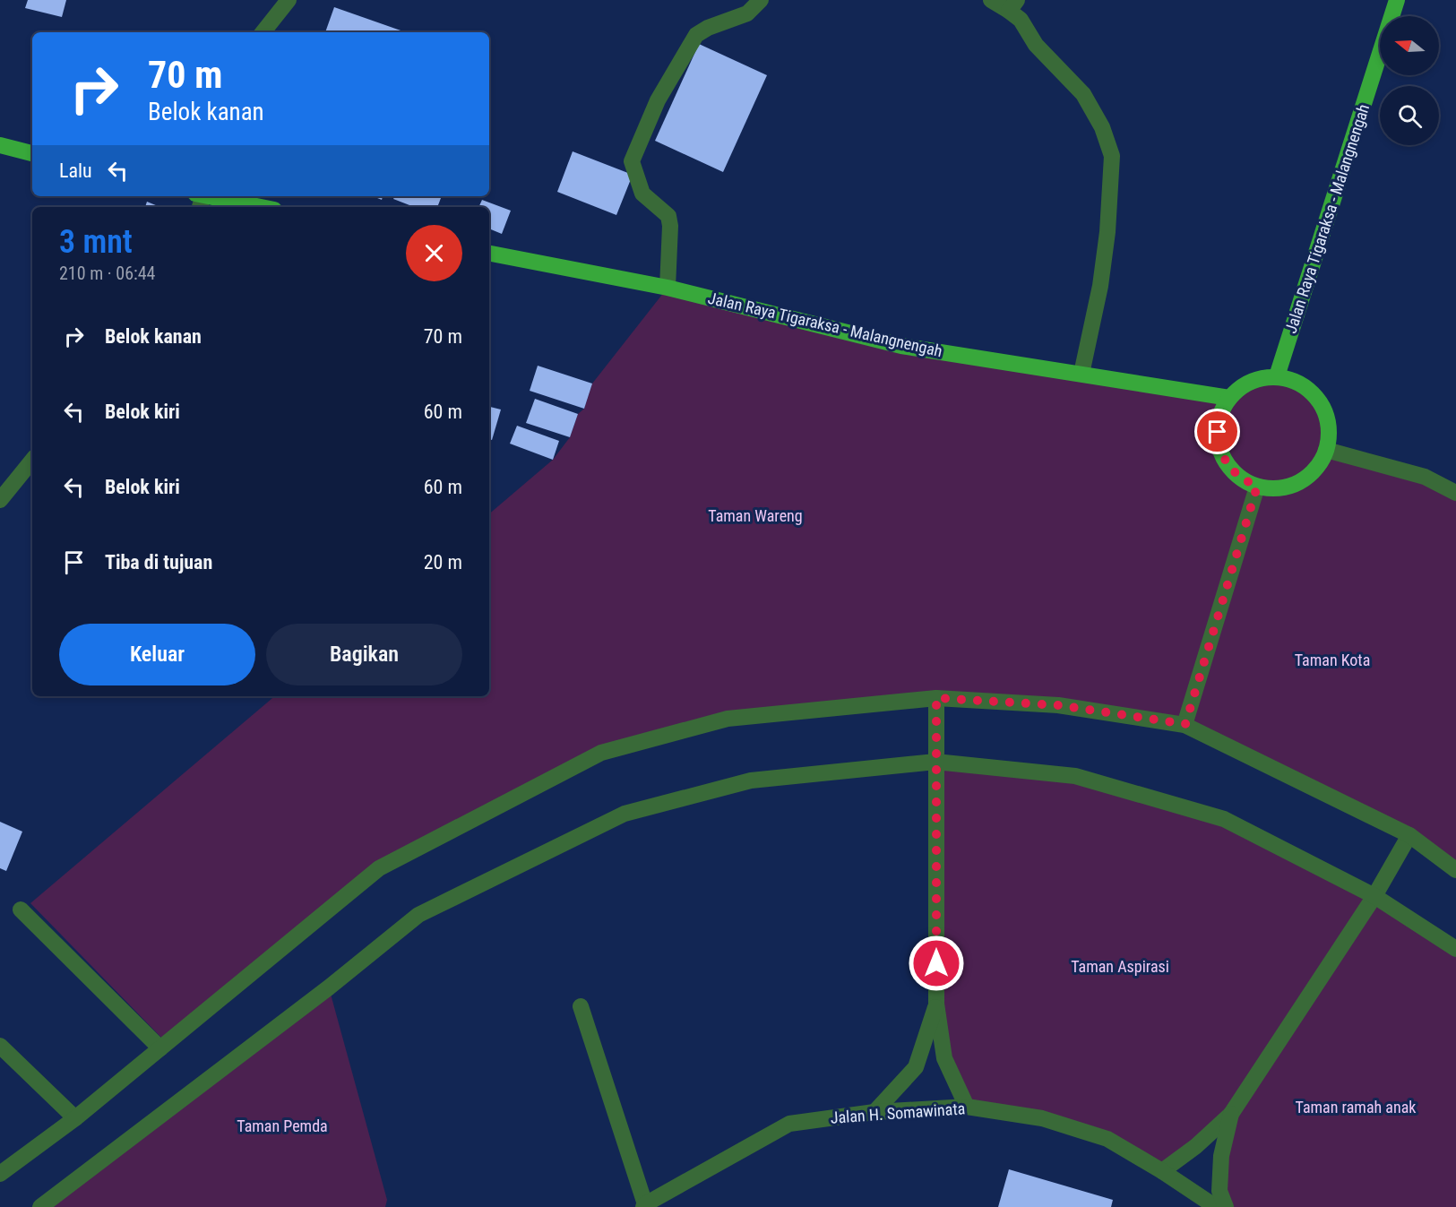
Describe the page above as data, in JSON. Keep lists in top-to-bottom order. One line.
{"streets":{"main road":["Jalan Raya Tigaraksa - Malangnengah"],"street":["Jalan H. Somawinata"]},"parks":["Taman Wareng","Taman Kota","Taman Aspirasi","Taman ramah anak","Taman Pemda"],"north":"left","page":{"turn":["70 m","Belok kanan"],"then":"Lalu","heading":["3 mnt","210 m · 06:44"],"list":[{"name":"Belok kanan","value":"70 m"},{"name":"Belok kiri","value":"60 m"},{"name":"Belok kiri","value":"60 m"},{"name":"Tiba di tujuan","value":"20 m"}],"buttons":["Keluar","Bagikan"]}}
